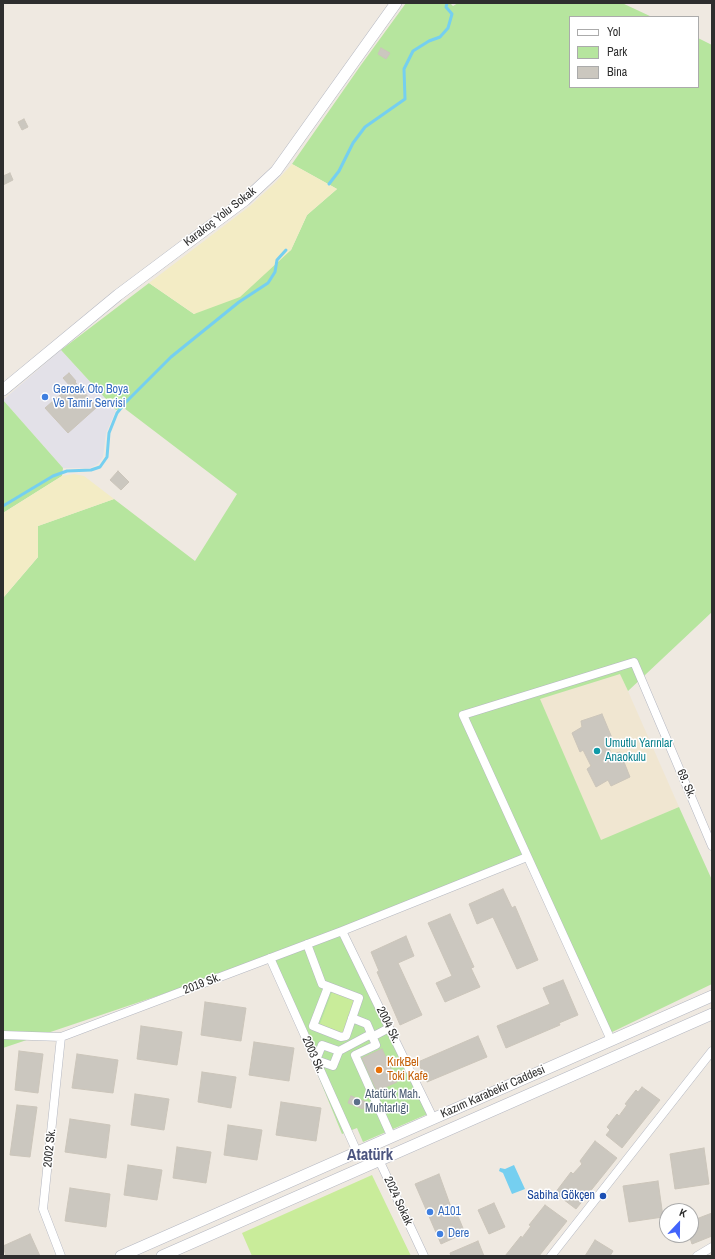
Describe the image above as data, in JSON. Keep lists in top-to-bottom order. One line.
{"streets":{"street":["Karakoç Yolu Sokak","69. Sk.","2019 Sk.","2004 Sk.","2003 Sk.","Kazım Karabekir Caddesi","2002 Sk.","2024 Sokak"]},"crossings":[["69. Sk.","2019 Sk."],["2019 Sk.","2004 Sk."],["2019 Sk.","2003 Sk."],["2019 Sk.","2002 Sk."],["2004 Sk.","Kazım Karabekir Caddesi"],["2003 Sk.","Kazım Karabekir Caddesi"],["Kazım Karabekir Caddesi","2024 Sokak"]],"districts":["Atatürk"],"places":["Gercek Oto Boya Ve Tamir Servisi","Umutlu Yarınlar Anaokulu","KırkBel Toki Kafe","Atatürk Mah. Muhtarlığı","Sabiha Gökçen","A101","Dere"],"legend":["Yol","Park","Bina"],"north":"top"}
